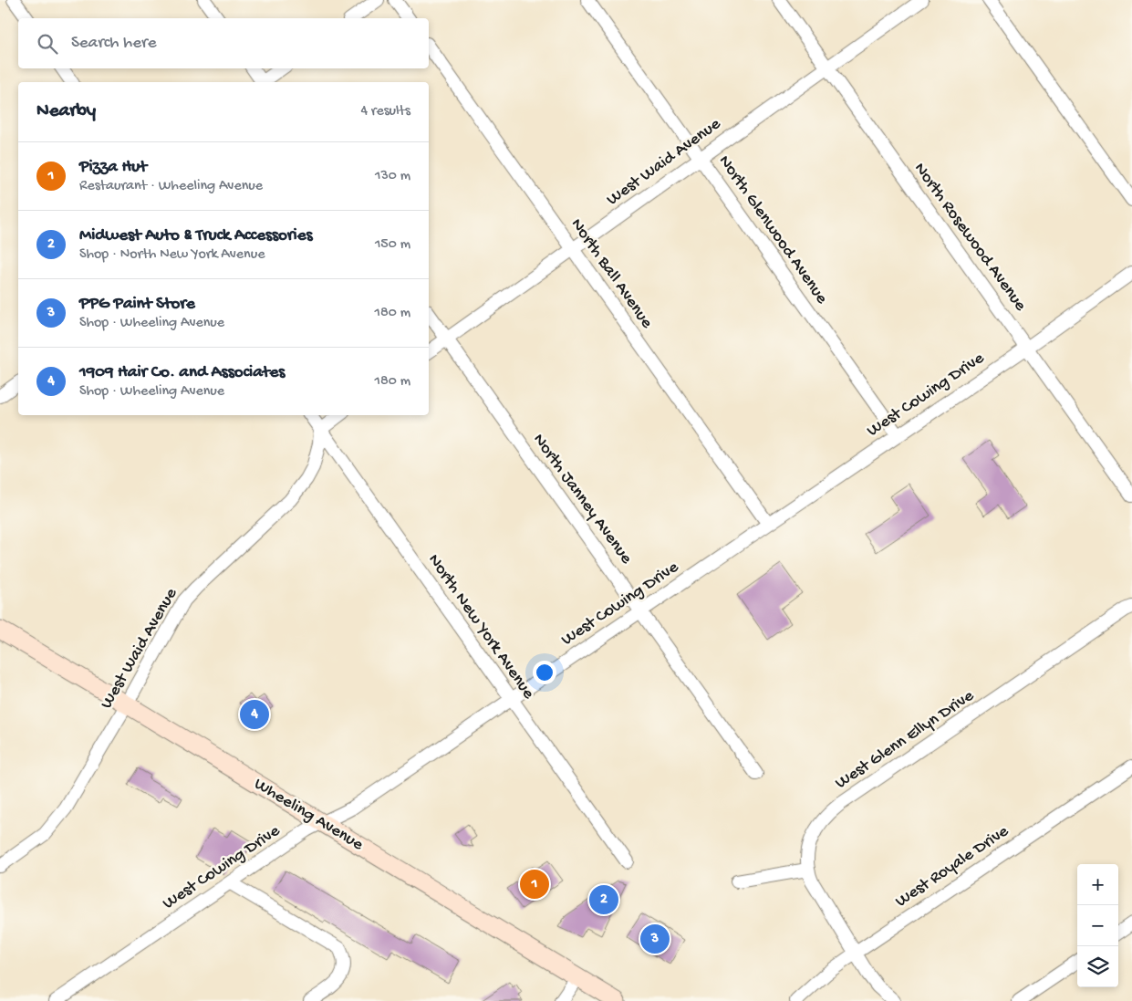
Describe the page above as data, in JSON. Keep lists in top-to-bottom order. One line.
{"streets":{"main road":["Wheeling Avenue"],"street":["West Waid Avenue","North Glenwood Avenue","North Rosewood Avenue","North Ball Avenue","West Cowing Drive","North Janney Avenue","North New York Avenue","West Glenn Ellyn Drive","West Royale Drive"]},"crossings":[["West Waid Avenue","North Glenwood Avenue"],["West Waid Avenue","North Rosewood Avenue"],["West Waid Avenue","North Ball Avenue"],["West Waid Avenue","North Janney Avenue"],["West Waid Avenue","North New York Avenue"],["West Waid Avenue","Wheeling Avenue"],["North Glenwood Avenue","West Cowing Drive"],["North Rosewood Avenue","West Cowing Drive"],["North Ball Avenue","West Cowing Drive"],["West Cowing Drive","North Janney Avenue"],["West Cowing Drive","North New York Avenue"],["West Cowing Drive","Wheeling Avenue"]],"page":{"search":"Search here","heading":["Nearby","4 results"],"list":[{"mark":"1","name":"Pizza Hut","note":"Restaurant · Wheeling Avenue","value":"130 m"},{"mark":"2","name":"Midwest Auto & Truck Accessories","note":"Shop · North New York Avenue","value":"150 m"},{"mark":"3","name":"PPG Paint Store","note":"Shop · Wheeling Avenue","value":"180 m"},{"mark":"4","name":"1909 Hair Co. and Associates","note":"Shop · Wheeling Avenue","value":"180 m"}],"pins":["4","1","2","3"],"map_buttons":["+","−"]}}
